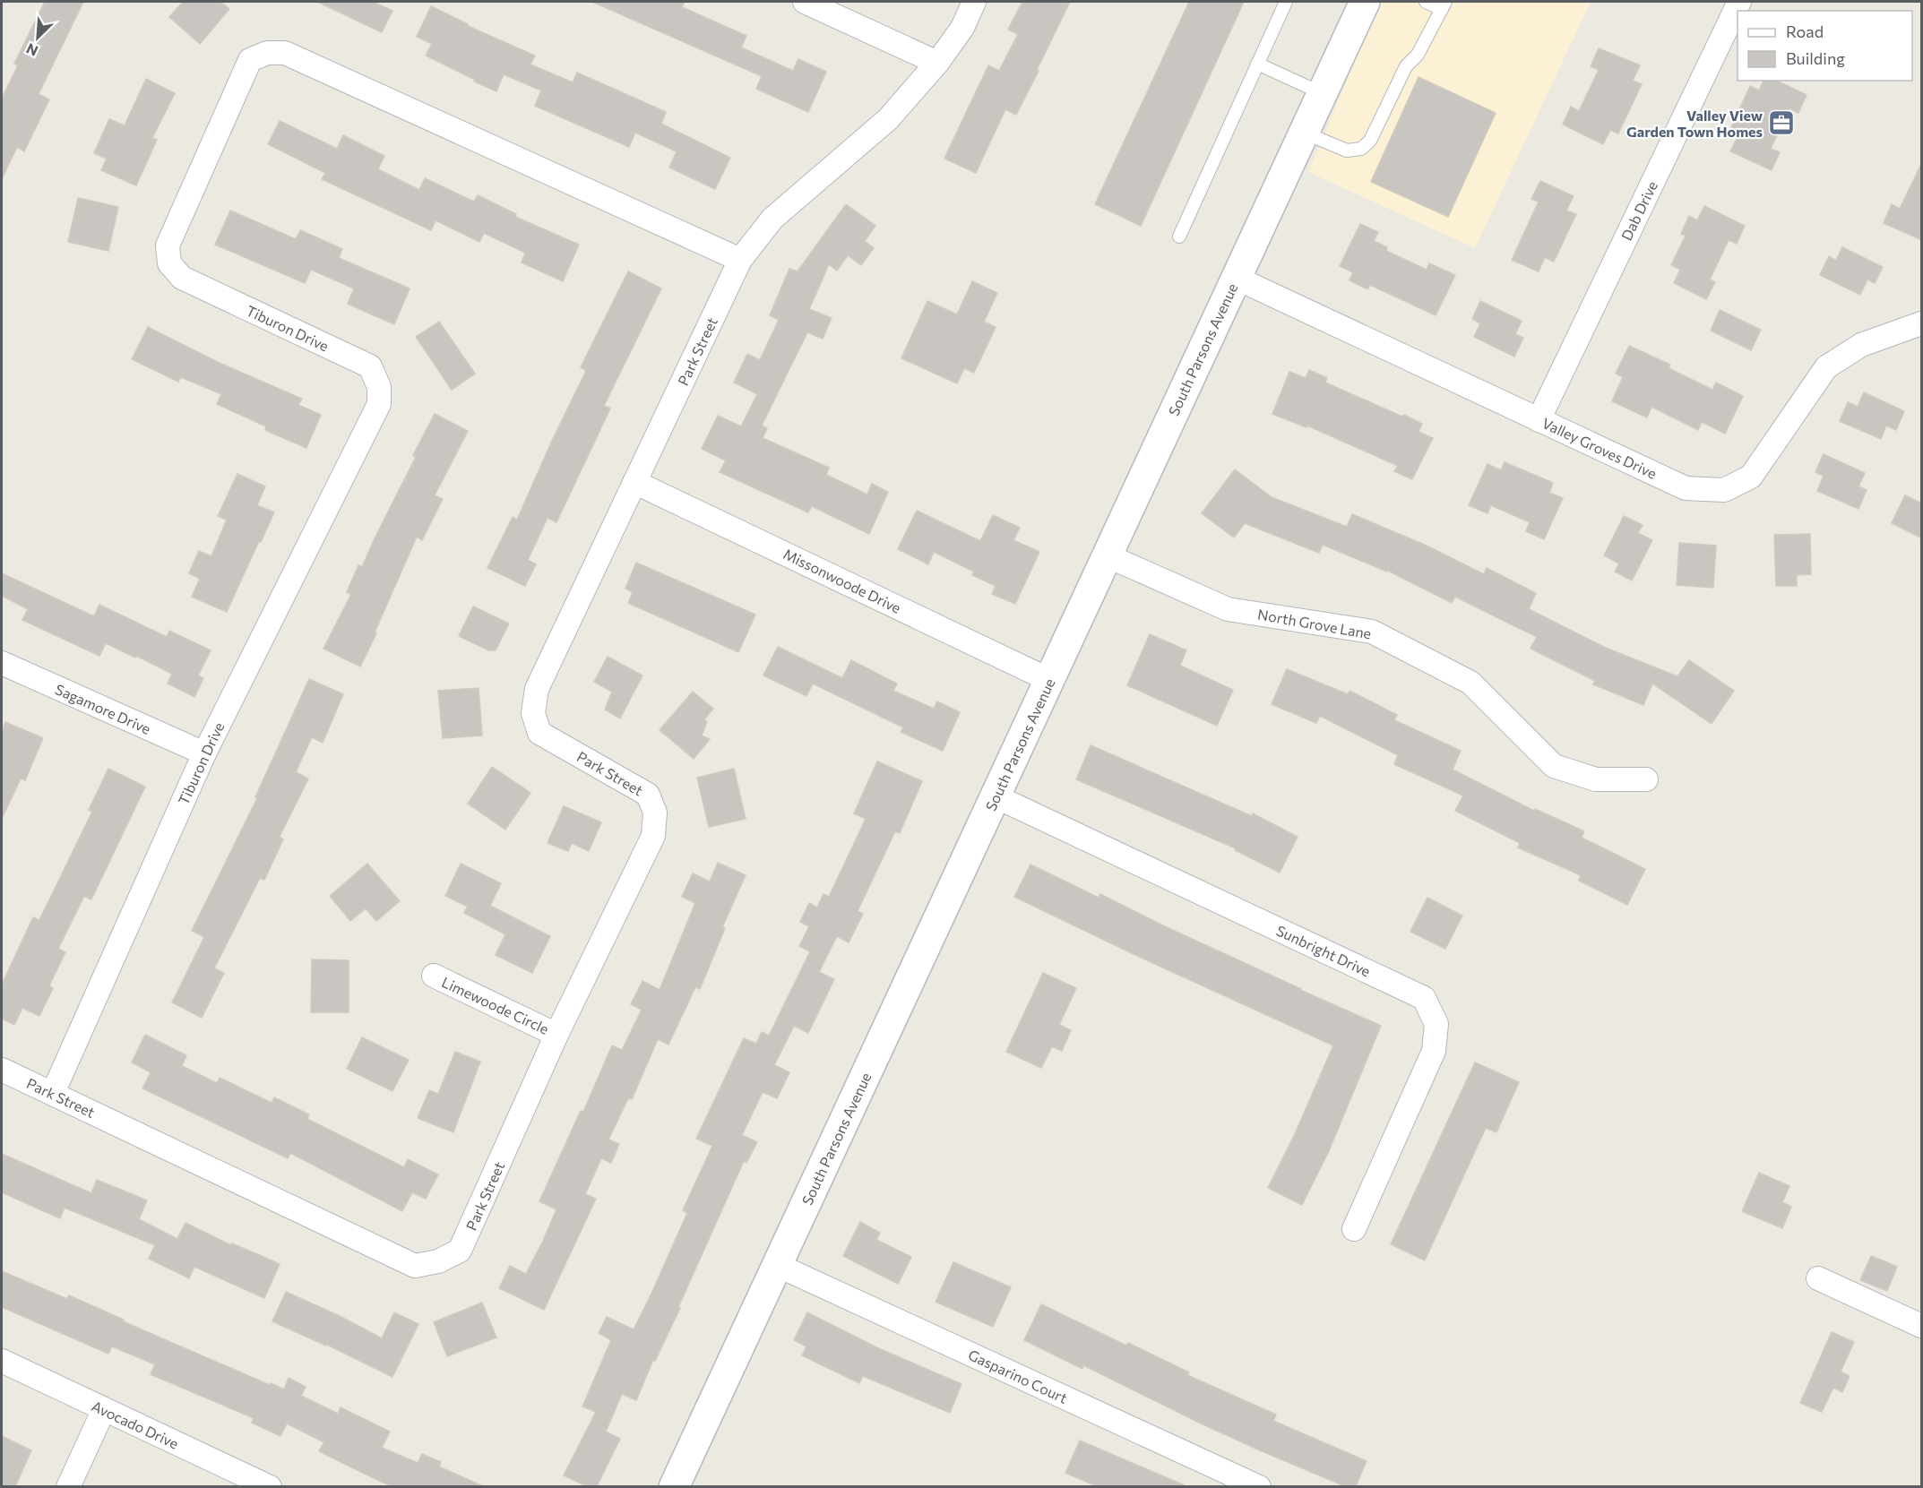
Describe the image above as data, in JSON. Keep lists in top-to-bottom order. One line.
{"streets":{"street":["Dab Drive","Tiburon Drive","South Parsons Avenue","Park Street","Valley Groves Drive","Missonwoode Drive","North Grove Lane","Sagamore Drive","Sunbright Drive","Limewoode Circle","Gasparino Court","Avocado Drive"]},"crossings":[["Dab Drive","Valley Groves Drive"],["Tiburon Drive","Park Street"],["Tiburon Drive","Sagamore Drive"],["South Parsons Avenue","Valley Groves Drive"],["South Parsons Avenue","Missonwoode Drive"],["South Parsons Avenue","North Grove Lane"],["South Parsons Avenue","Sunbright Drive"],["South Parsons Avenue","Gasparino Court"],["Park Street","Missonwoode Drive"],["Park Street","Limewoode Circle"]],"places":{"office":["Valley View Garden Town Homes"]},"legend":["Road","Building"],"north":"bottom left"}
